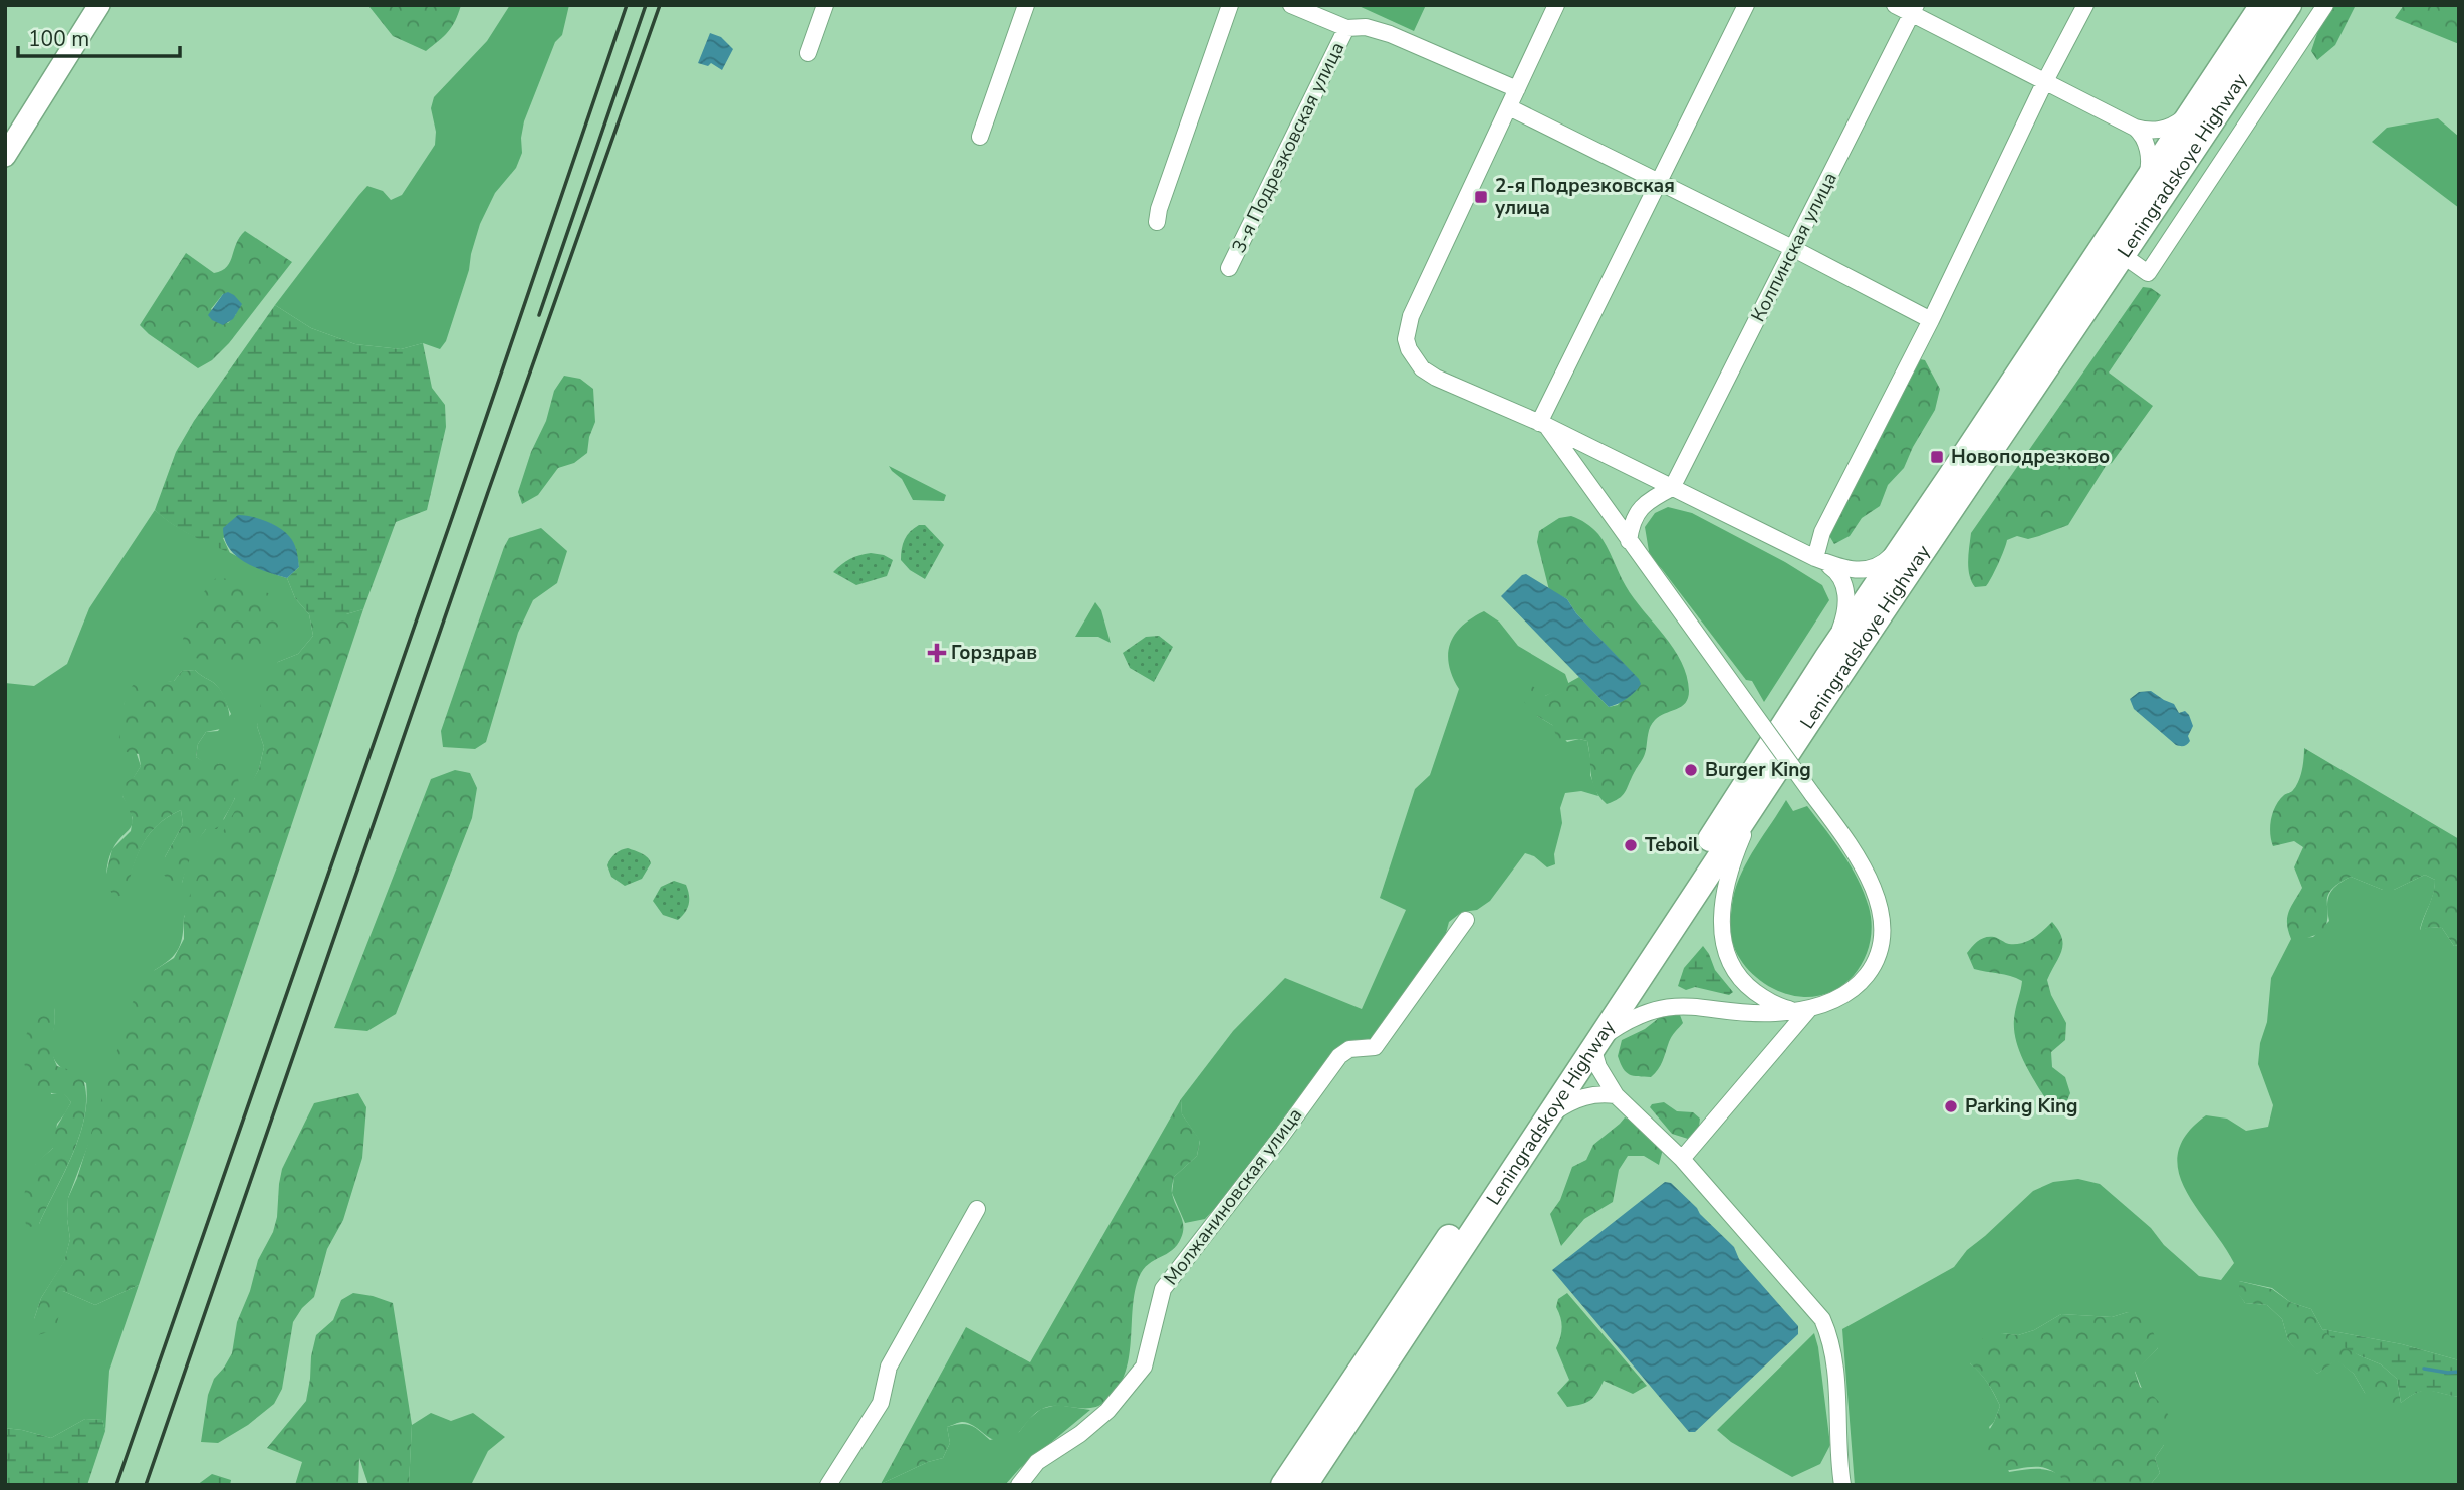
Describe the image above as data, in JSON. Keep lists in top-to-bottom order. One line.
{"streets":{"highway":["Leningradskoye Highway"],"street":["3-я Подрезковская улица","Колпинская улица","Молжаниновская улица"]},"places":{"transit":["2-я Подрезковская улица","Новоподрезково"],"health":["Горздрав"],"other":["Burger King","Teboil","Parking King"]},"scale_bar":"100 m"}
